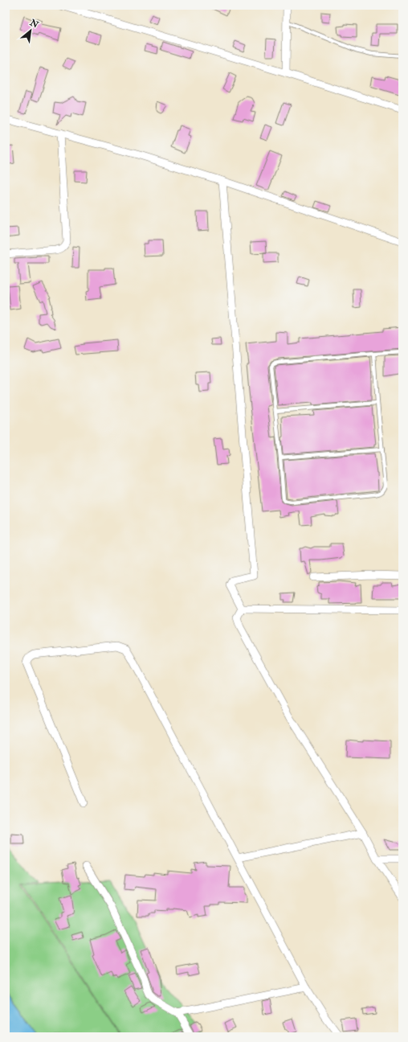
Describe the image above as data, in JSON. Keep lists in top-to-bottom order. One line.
{"north":"top right"}
